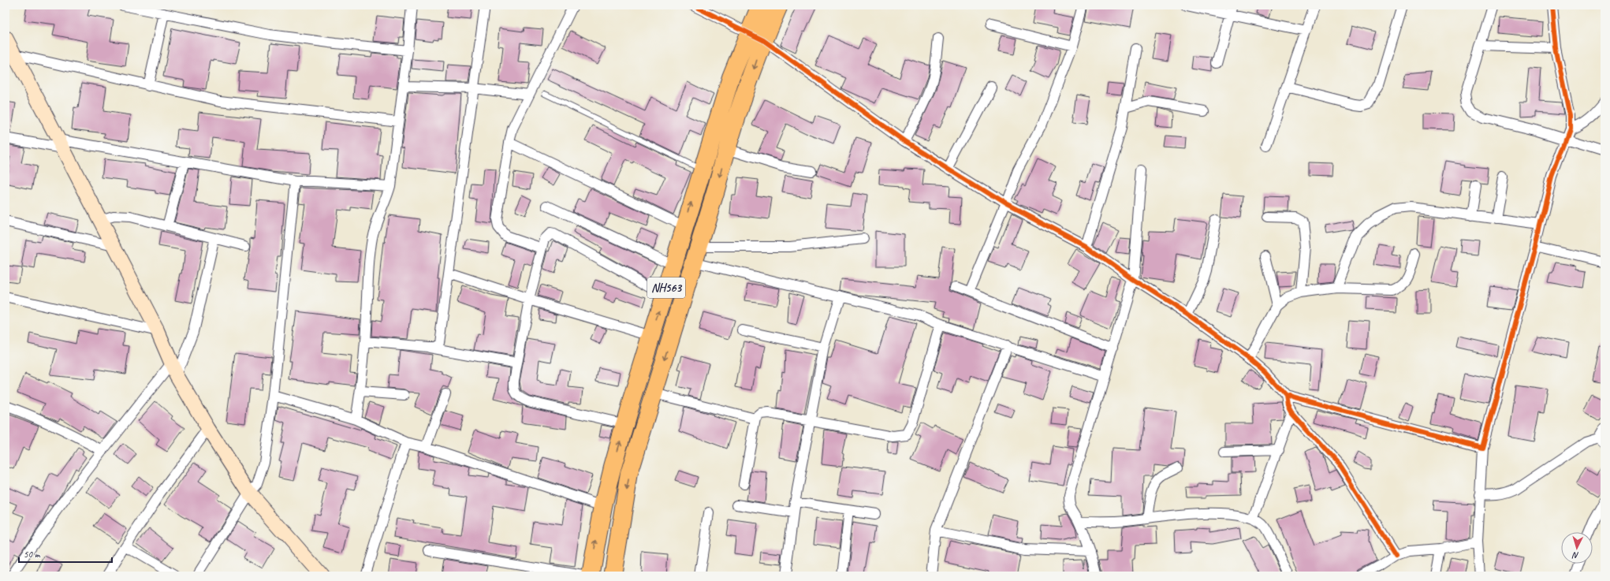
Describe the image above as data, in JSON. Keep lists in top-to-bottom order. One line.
{"streets":{"highway":["NH563"]},"scale_bar":"50 m","north":"bottom"}
